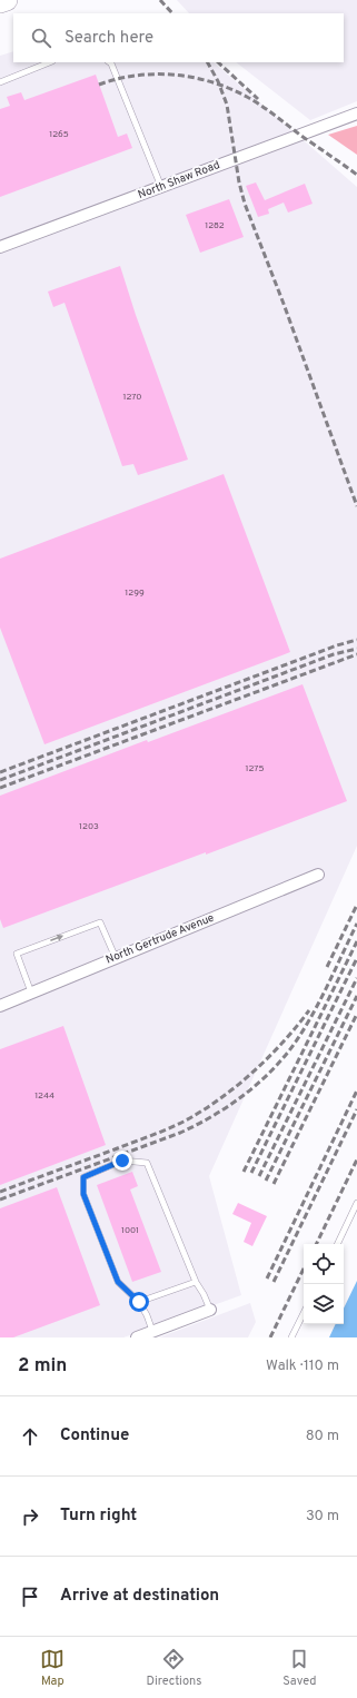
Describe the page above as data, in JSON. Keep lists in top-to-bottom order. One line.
{"streets":{"street":["North Shaw Road","North Gertrude Avenue"]},"house_numbers":["1265","1282","1270","1299","1275","1203","1244","1001"],"page":{"search":"Search here","heading":["2 min","Walk · 110 m"],"list":[["Continue","80 m"],["Turn right","30 m"],"Arrive at destination"],"nav":["Map","Directions","Saved"]}}
